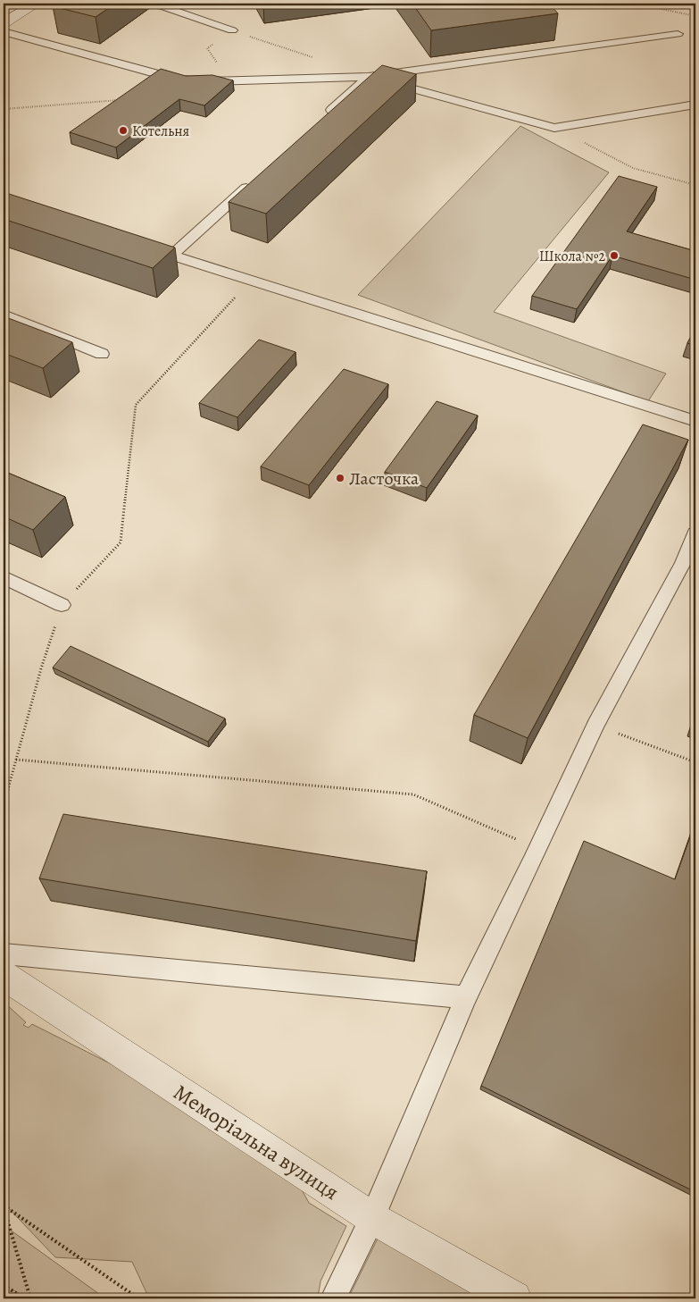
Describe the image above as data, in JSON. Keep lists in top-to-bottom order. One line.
{"streets":{"street":["Меморіальна вулиця"]},"places":["Котельня","Школа №2","Ласточка"]}
